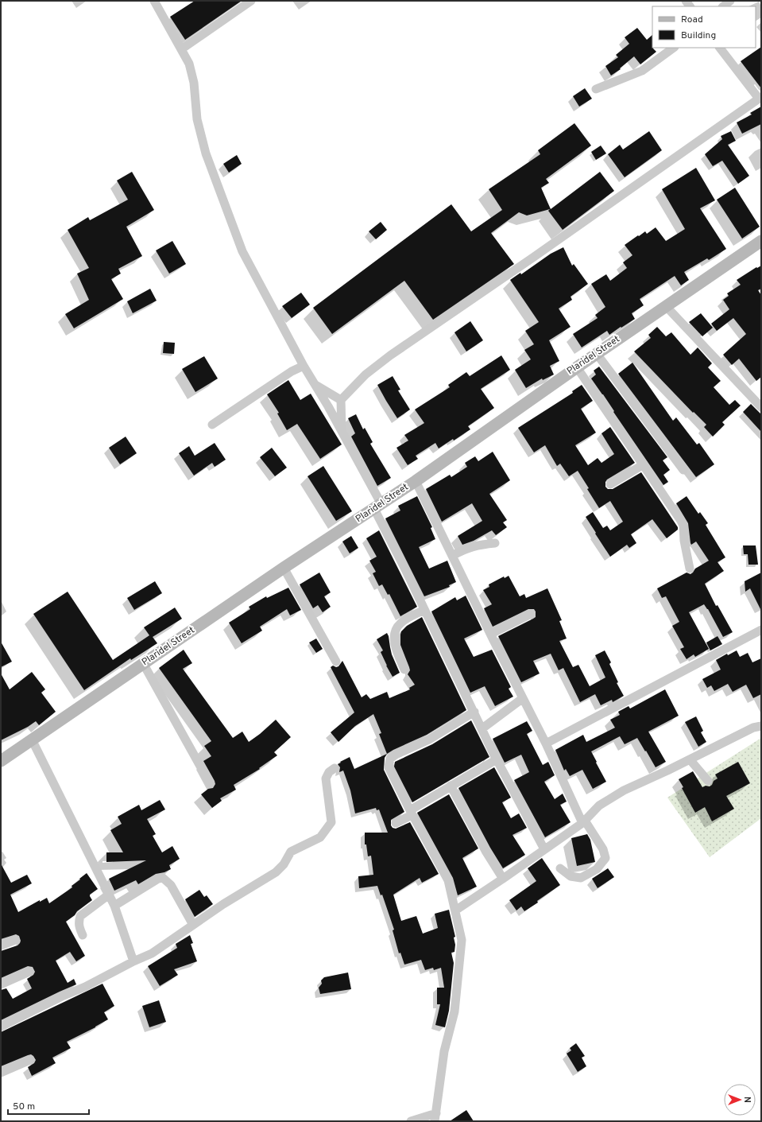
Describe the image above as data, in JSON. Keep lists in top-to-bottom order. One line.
{"streets":{"street":["Plaridel Street"]},"legend":["Road","Building"],"scale_bar":"50 m","north":"right"}
